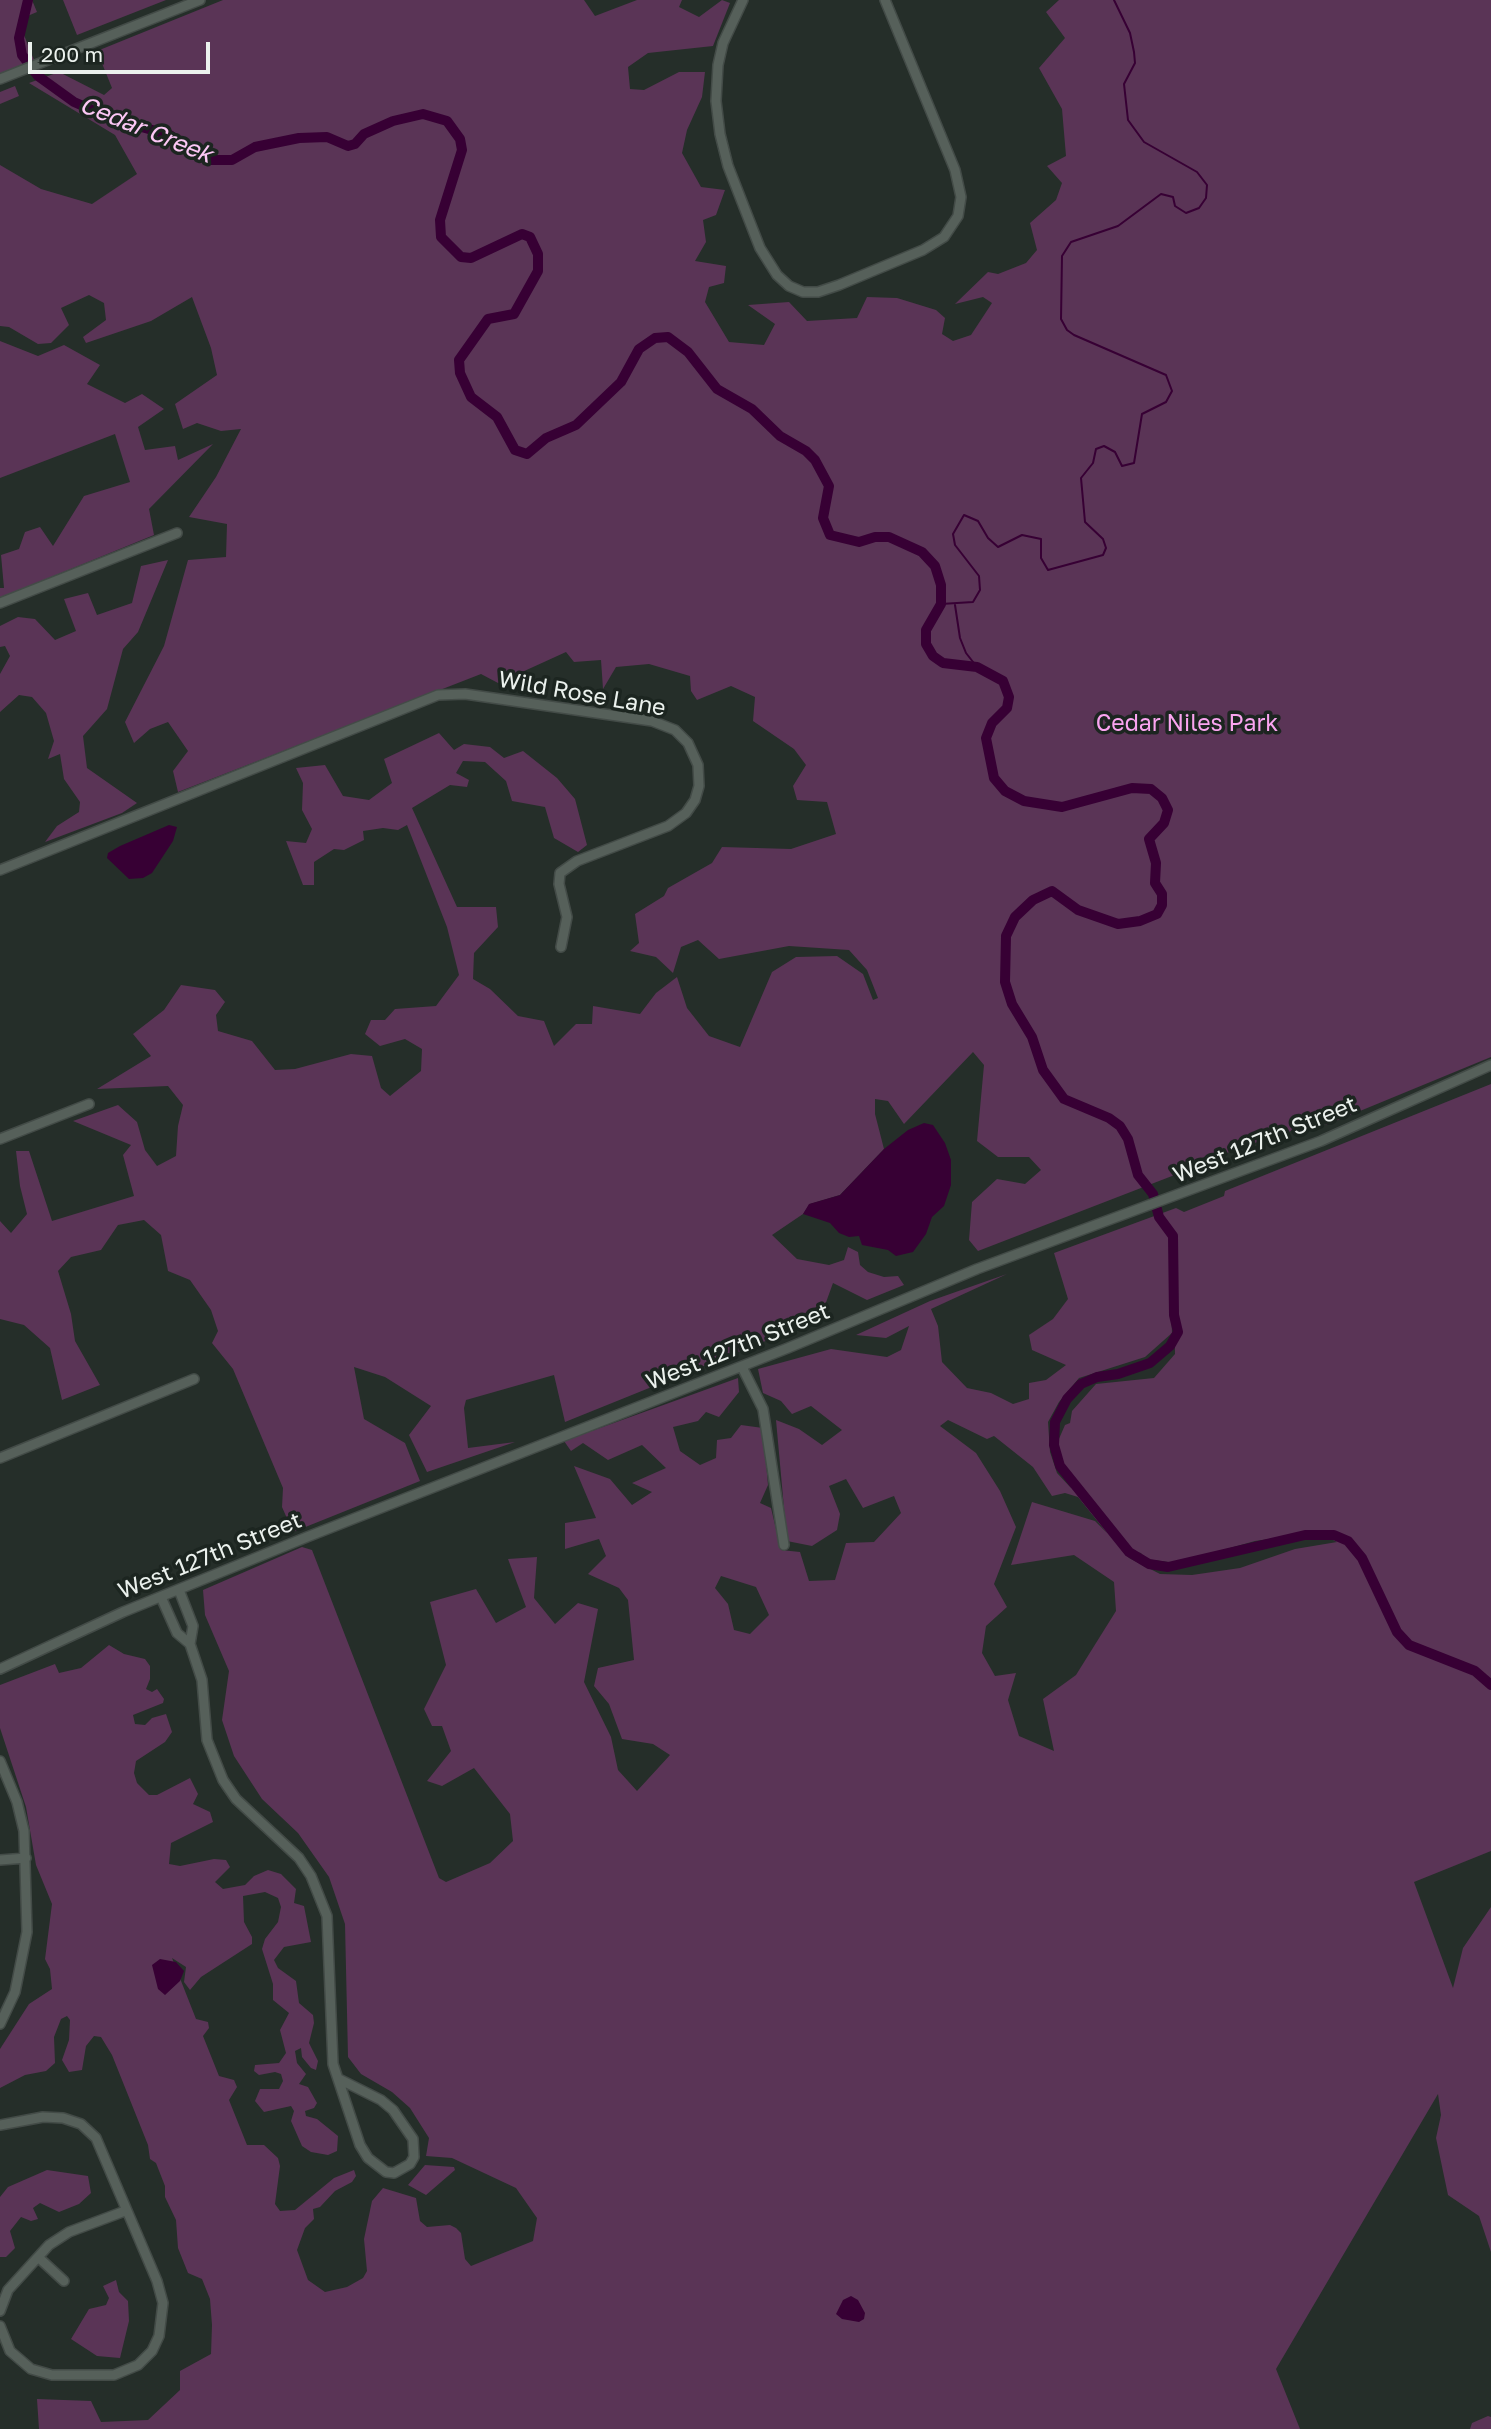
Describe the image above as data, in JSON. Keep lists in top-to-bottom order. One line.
{"streets":{"street":["Wild Rose Lane","West 127th Street"]},"water":["Cedar Creek"],"parks":["Cedar Niles Park"],"scale_bar":"200 m"}
